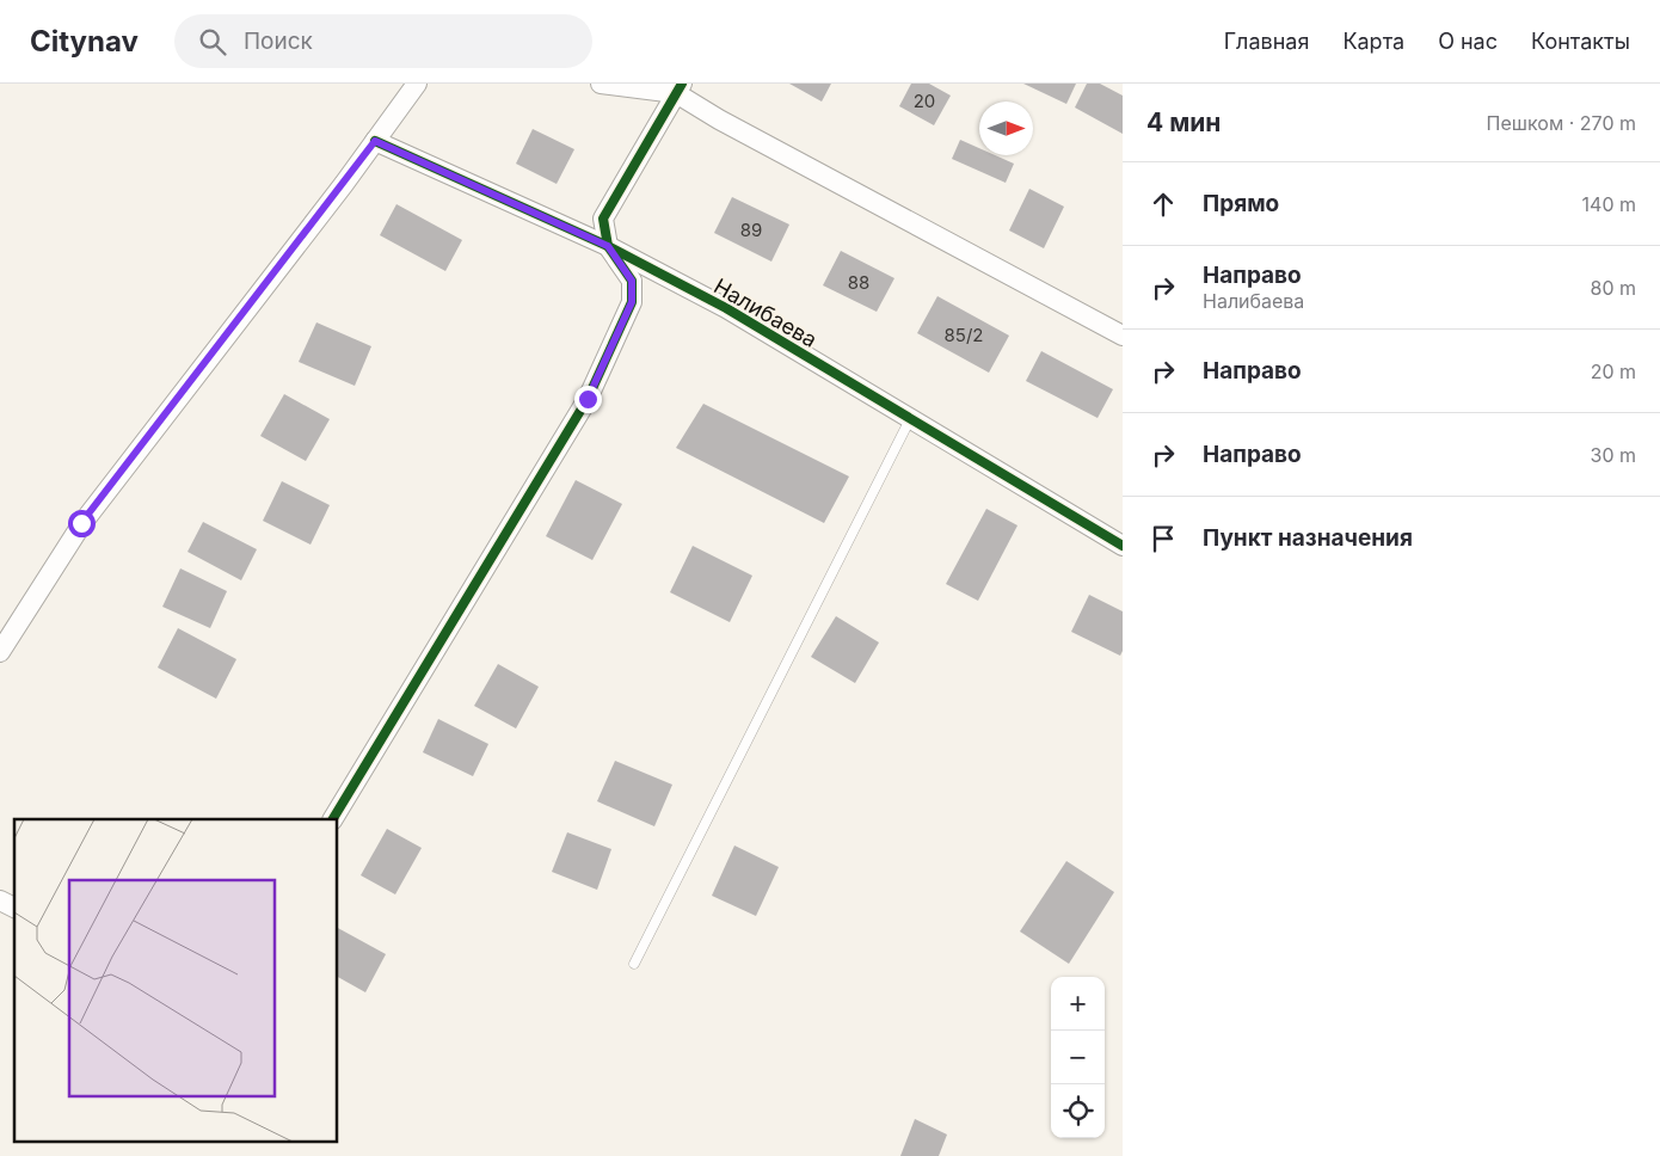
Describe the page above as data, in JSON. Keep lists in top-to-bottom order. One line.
{"streets":{"street":["Налибаева"]},"house_numbers":["20","89","88","85/2"],"north":"right","page":{"header":"Citynav","search":"Поиск","nav":["Главная","Карта","О нас","Контакты"],"heading":["4 мин","Пешком · 270 m"],"list":[["Прямо","140 m"],["Направо","Налибаева","80 m"],["Направо","20 m"],["Направо","30 m"],"Пункт назначения"],"map_buttons":["+","−"]}}
